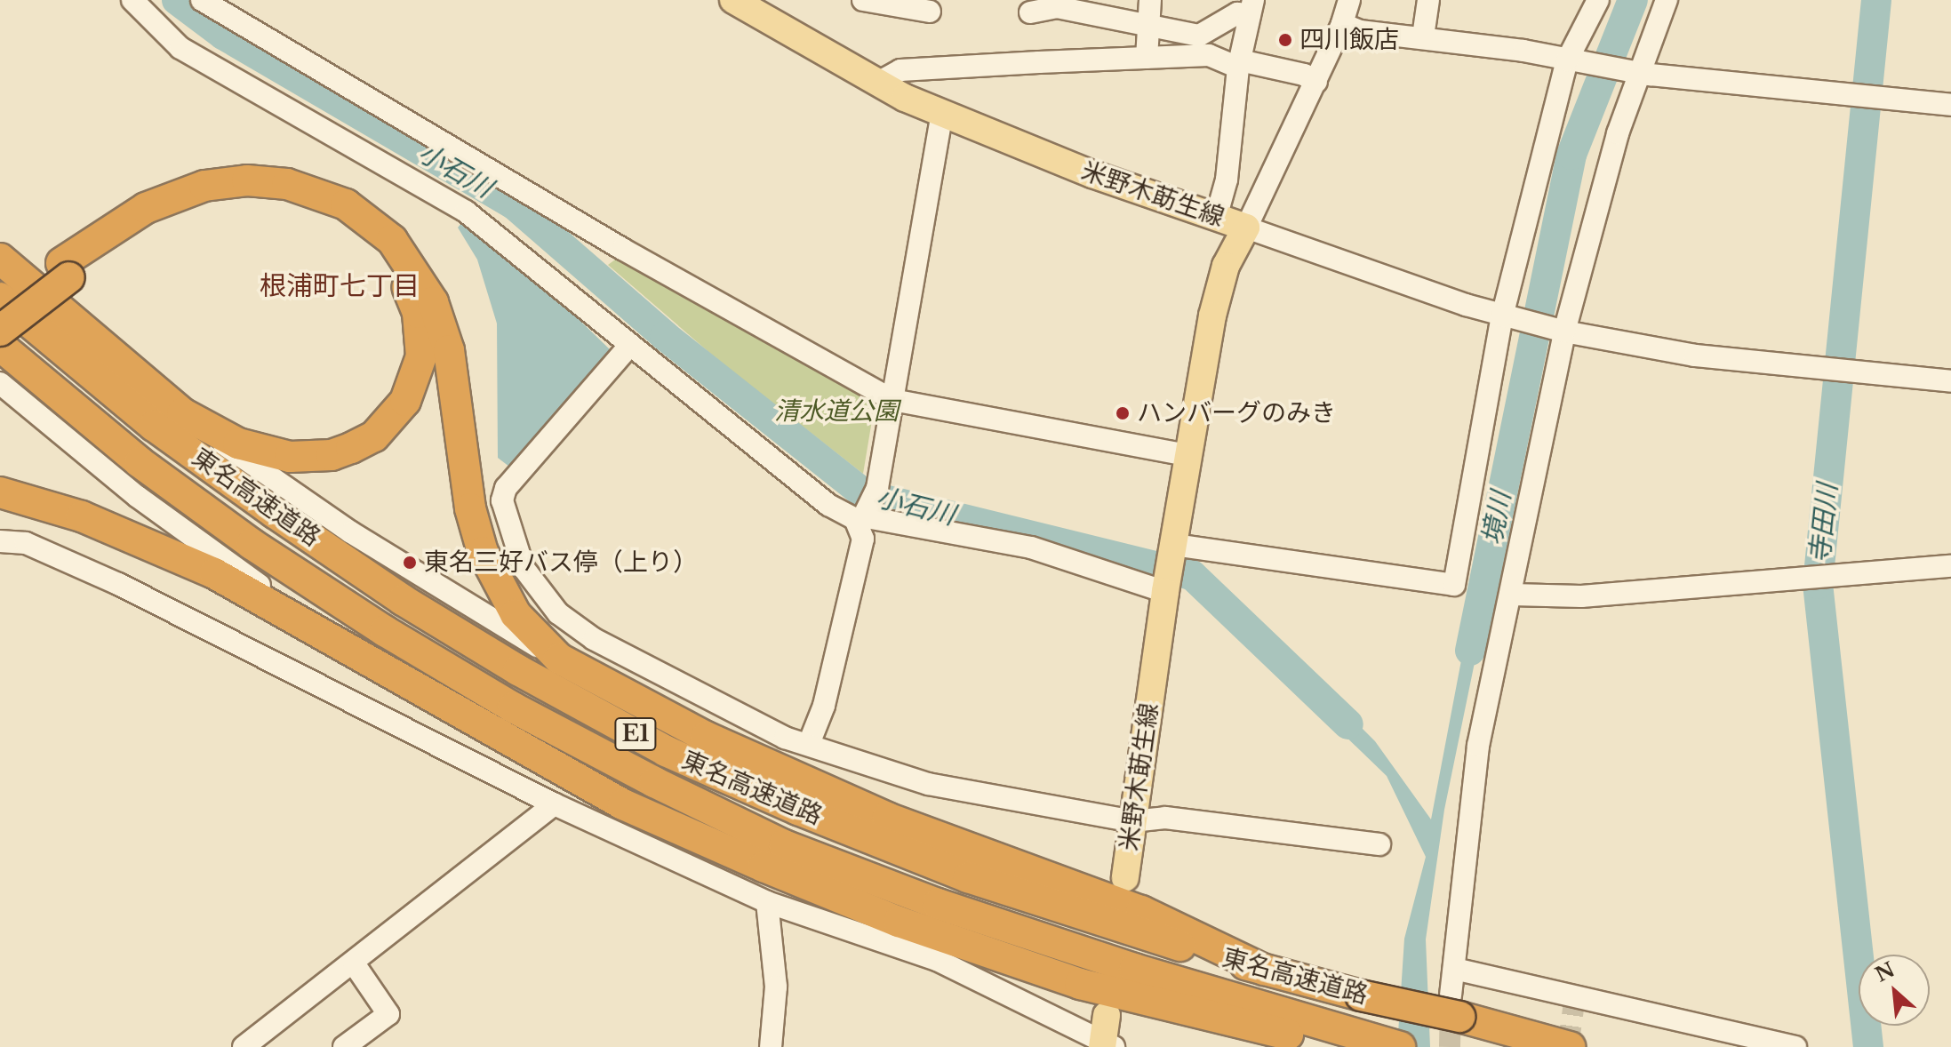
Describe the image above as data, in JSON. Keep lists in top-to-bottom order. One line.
{"streets":{"highway":["東名高速道路","E1"],"main road":["米野木莇生線"]},"districts":["根浦町七丁目"],"water":["小石川","境川","寺田川"],"parks":["清水道公園"],"places":["四川飯店","ハンバーグのみき","東名三好バス停（上り）"],"north":"top left"}
